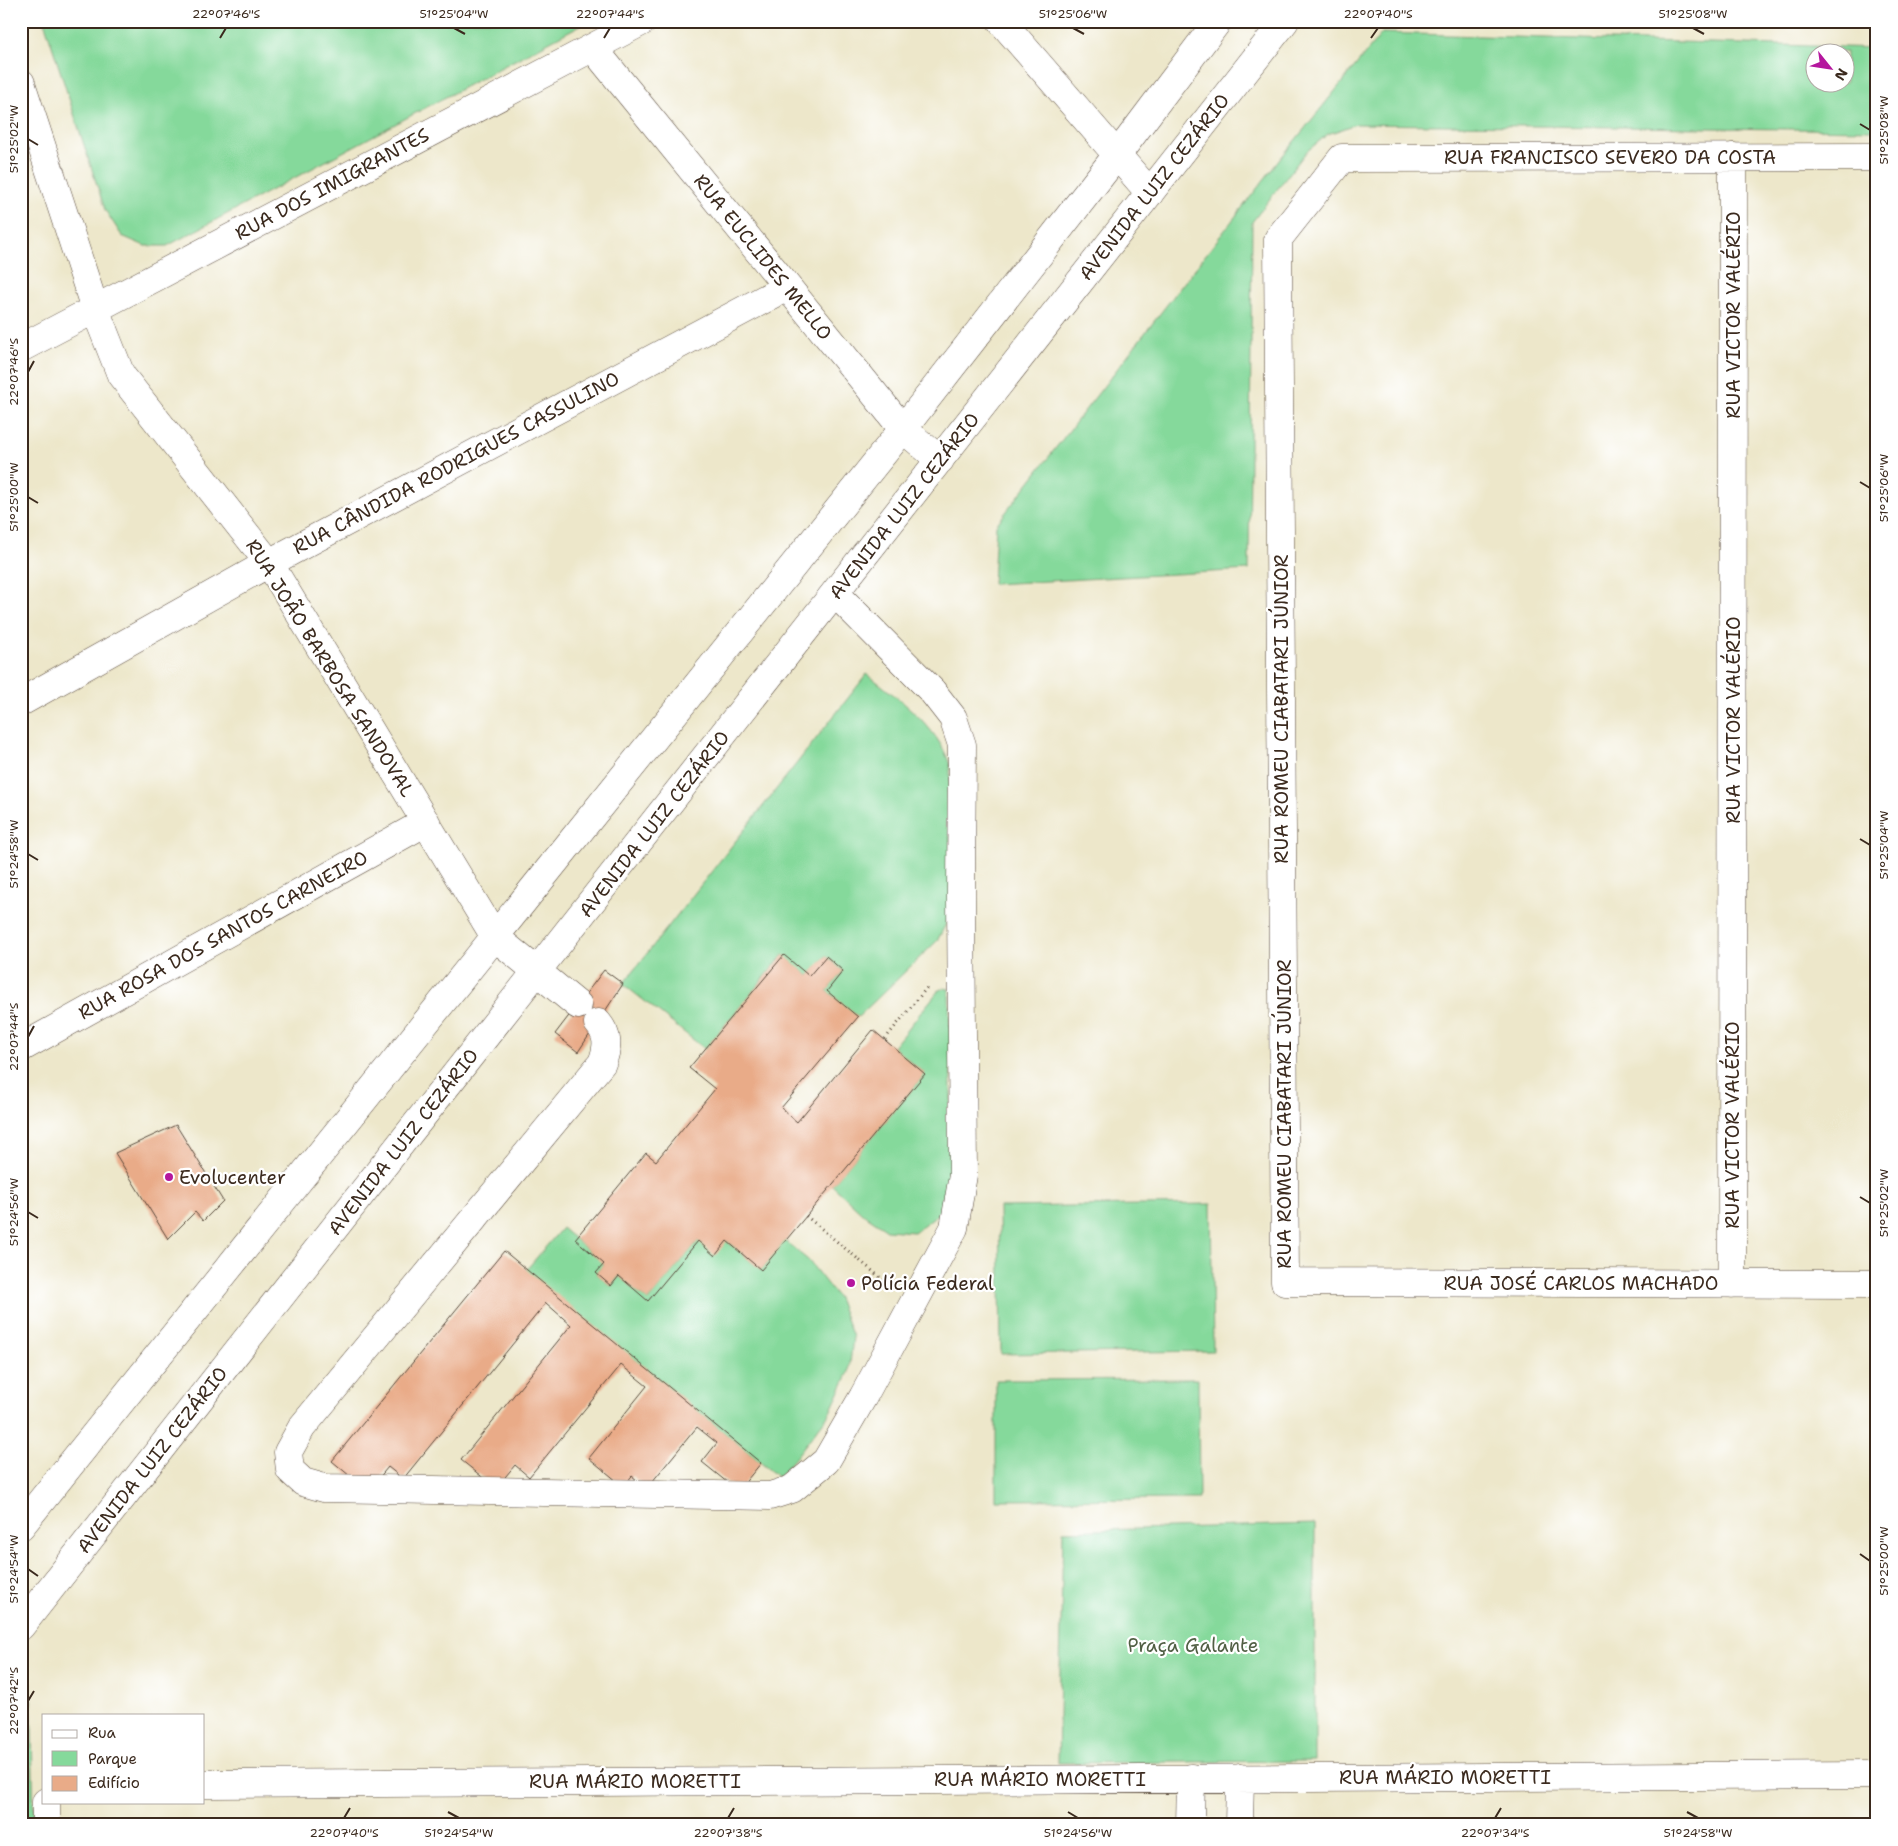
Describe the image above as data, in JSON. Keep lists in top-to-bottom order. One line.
{"streets":{"street":["RUA FRANCISCO SEVERO DA COSTA","RUA DOS IMIGRANTES","AVENIDA LUIZ CEZÁRIO","RUA EUCLIDES MELLO","RUA VICTOR VALÉRIO","RUA CÂNDIDA RODRIGUES CASSULINO","RUA JOÃO BARBOSA SANDOVAL","RUA ROMEU CIABATARI JÚNIOR","RUA ROSA DOS SANTOS CARNEIRO","RUA JOSÉ CARLOS MACHADO","RUA MÁRIO MORETTI"]},"crossings":[["RUA FRANCISCO SEVERO DA COSTA","RUA VICTOR VALÉRIO"],["RUA FRANCISCO SEVERO DA COSTA","RUA ROMEU CIABATARI JÚNIOR"],["RUA DOS IMIGRANTES","RUA EUCLIDES MELLO"],["RUA DOS IMIGRANTES","RUA JOÃO BARBOSA SANDOVAL"],["AVENIDA LUIZ CEZÁRIO","RUA EUCLIDES MELLO"],["AVENIDA LUIZ CEZÁRIO","RUA JOÃO BARBOSA SANDOVAL"],["RUA EUCLIDES MELLO","RUA CÂNDIDA RODRIGUES CASSULINO"],["RUA VICTOR VALÉRIO","RUA JOSÉ CARLOS MACHADO"],["RUA CÂNDIDA RODRIGUES CASSULINO","RUA JOÃO BARBOSA SANDOVAL"],["RUA JOÃO BARBOSA SANDOVAL","RUA ROSA DOS SANTOS CARNEIRO"],["RUA ROMEU CIABATARI JÚNIOR","RUA JOSÉ CARLOS MACHADO"]],"parks":["Praça Galante"],"places":["Evolucenter","Polícia Federal"],"legend":["Rua","Parque","Edifício"],"north":"bottom right","coordinates":["22°07'46\"S","51°25'04\"W","22°07'44\"S","51°25'06\"W","22°07'40\"S","51°25'08\"W","51°25'02\"W","51°25'00\"W","51°24'58\"W","51°24'56\"W","51°24'54\"W","22°07'42\"S","22°07'38\"S","22°07'34\"S"]}
